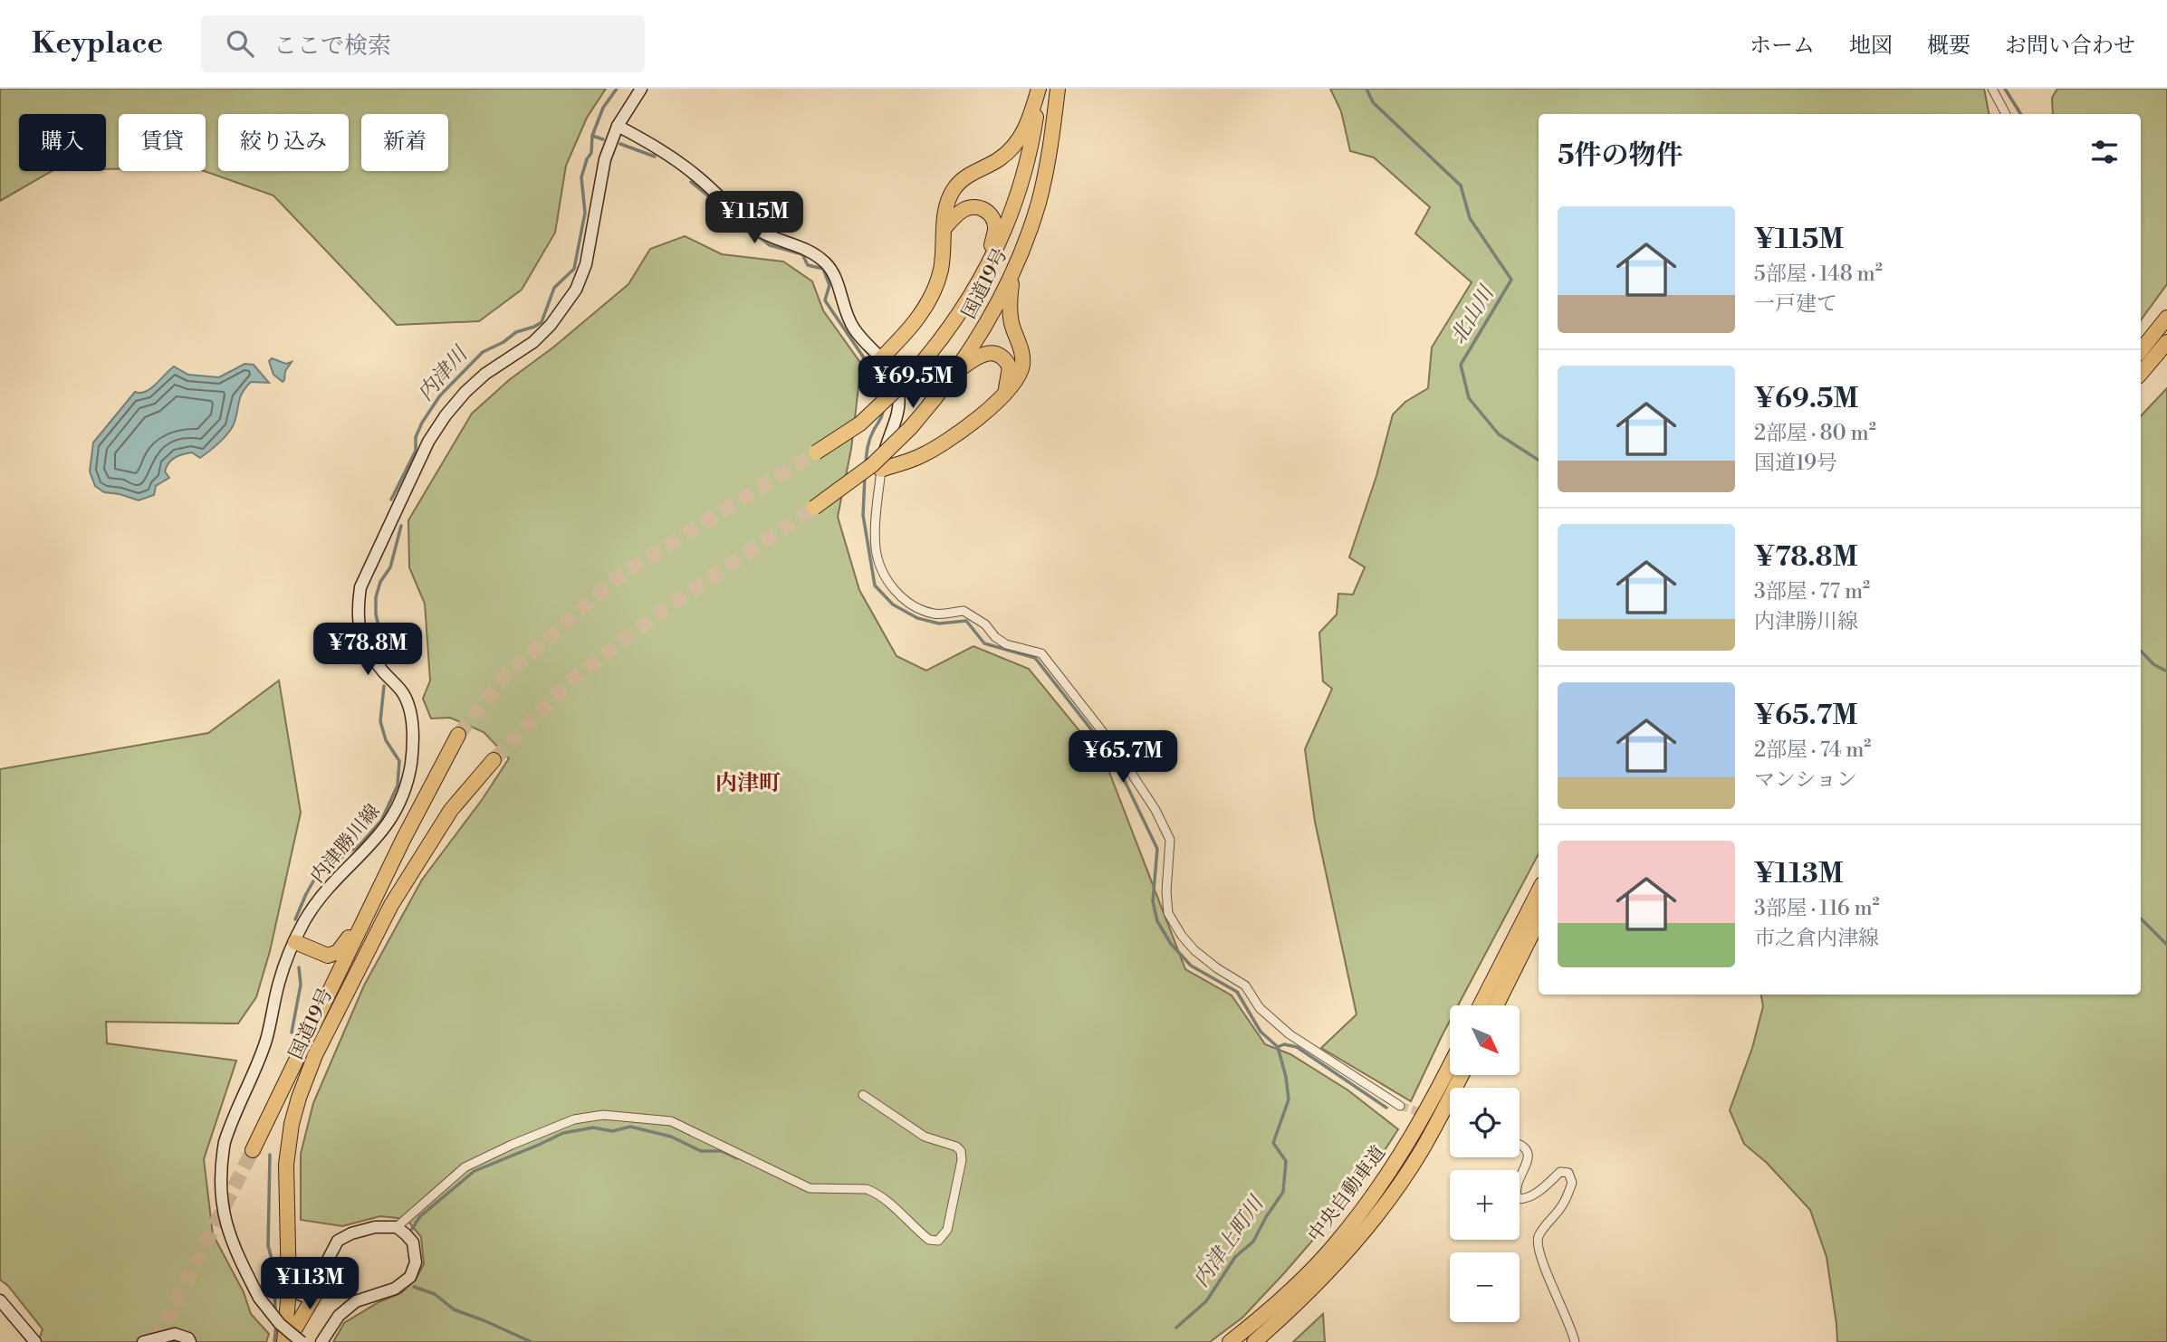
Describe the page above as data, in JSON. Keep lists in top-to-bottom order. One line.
{"streets":{"highway":["国道19号","中央自動車道"],"main road":["内津勝川線"]},"districts":["内津町"],"water":["北山川","内津川","内津上町川"],"north":"bottom right","page":{"header":"Keyplace","search":"ここで検索","nav":["ホーム","地図","概要","お問い合わせ"],"chip":["購入","賃貸","絞り込み","新着"],"heading":"5件の物件","list":[{"name":"¥115M","note":"5部屋 · 148 m² · 一戸建て"},{"name":"¥69.5M","note":"2部屋 · 80 m² · 国道19号"},{"name":"¥78.8M","note":"3部屋 · 77 m² · 内津勝川線"},{"name":"¥65.7M","note":"2部屋 · 74 m² · マンション"},{"name":"¥113M","note":"3部屋 · 116 m² · 市之倉内津線"}],"price":["¥115M","¥69.5M","¥78.8M","¥65.7M","¥113M"],"map_buttons":["+","−"]}}
